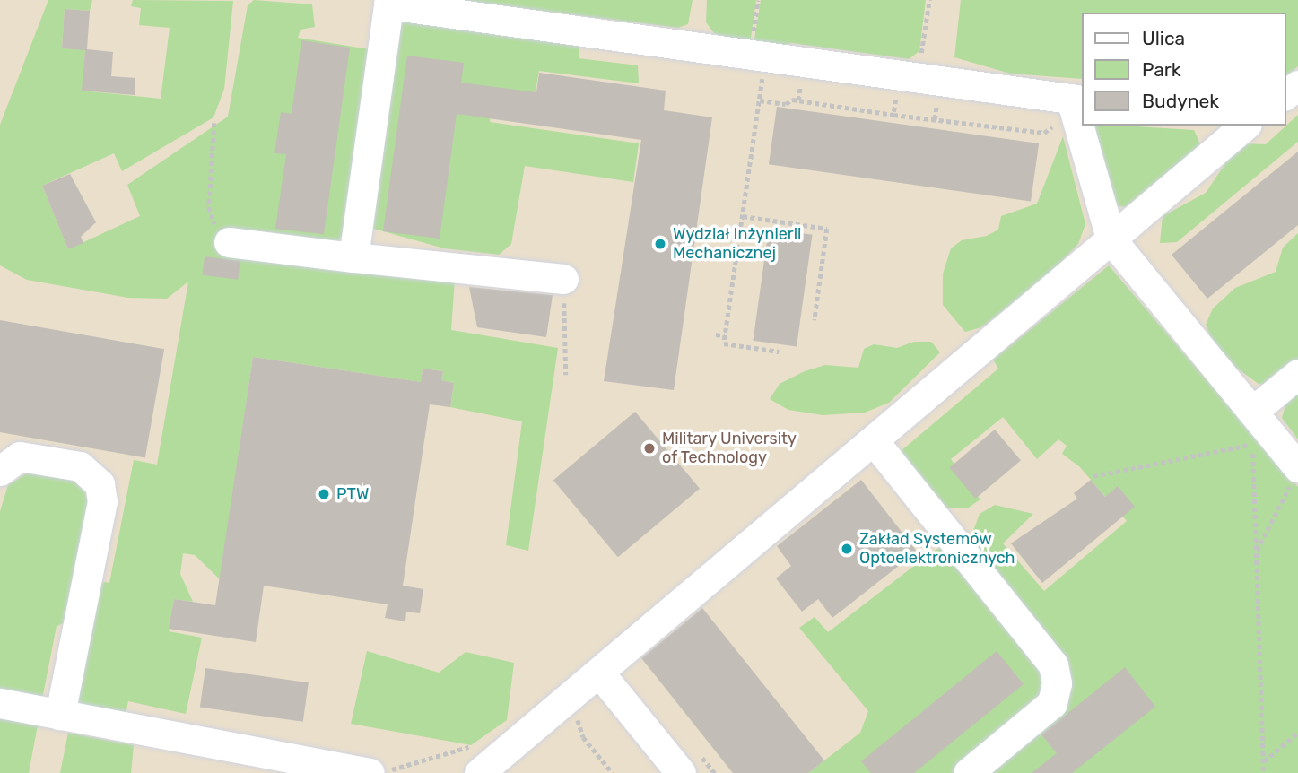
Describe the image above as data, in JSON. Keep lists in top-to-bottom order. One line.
{"places":["Wydział Inżynierii Mechanicznej","Military University of Technology","PTW","Zakład Systemów Optoelektronicznych"],"legend":["Ulica","Park","Budynek"]}
